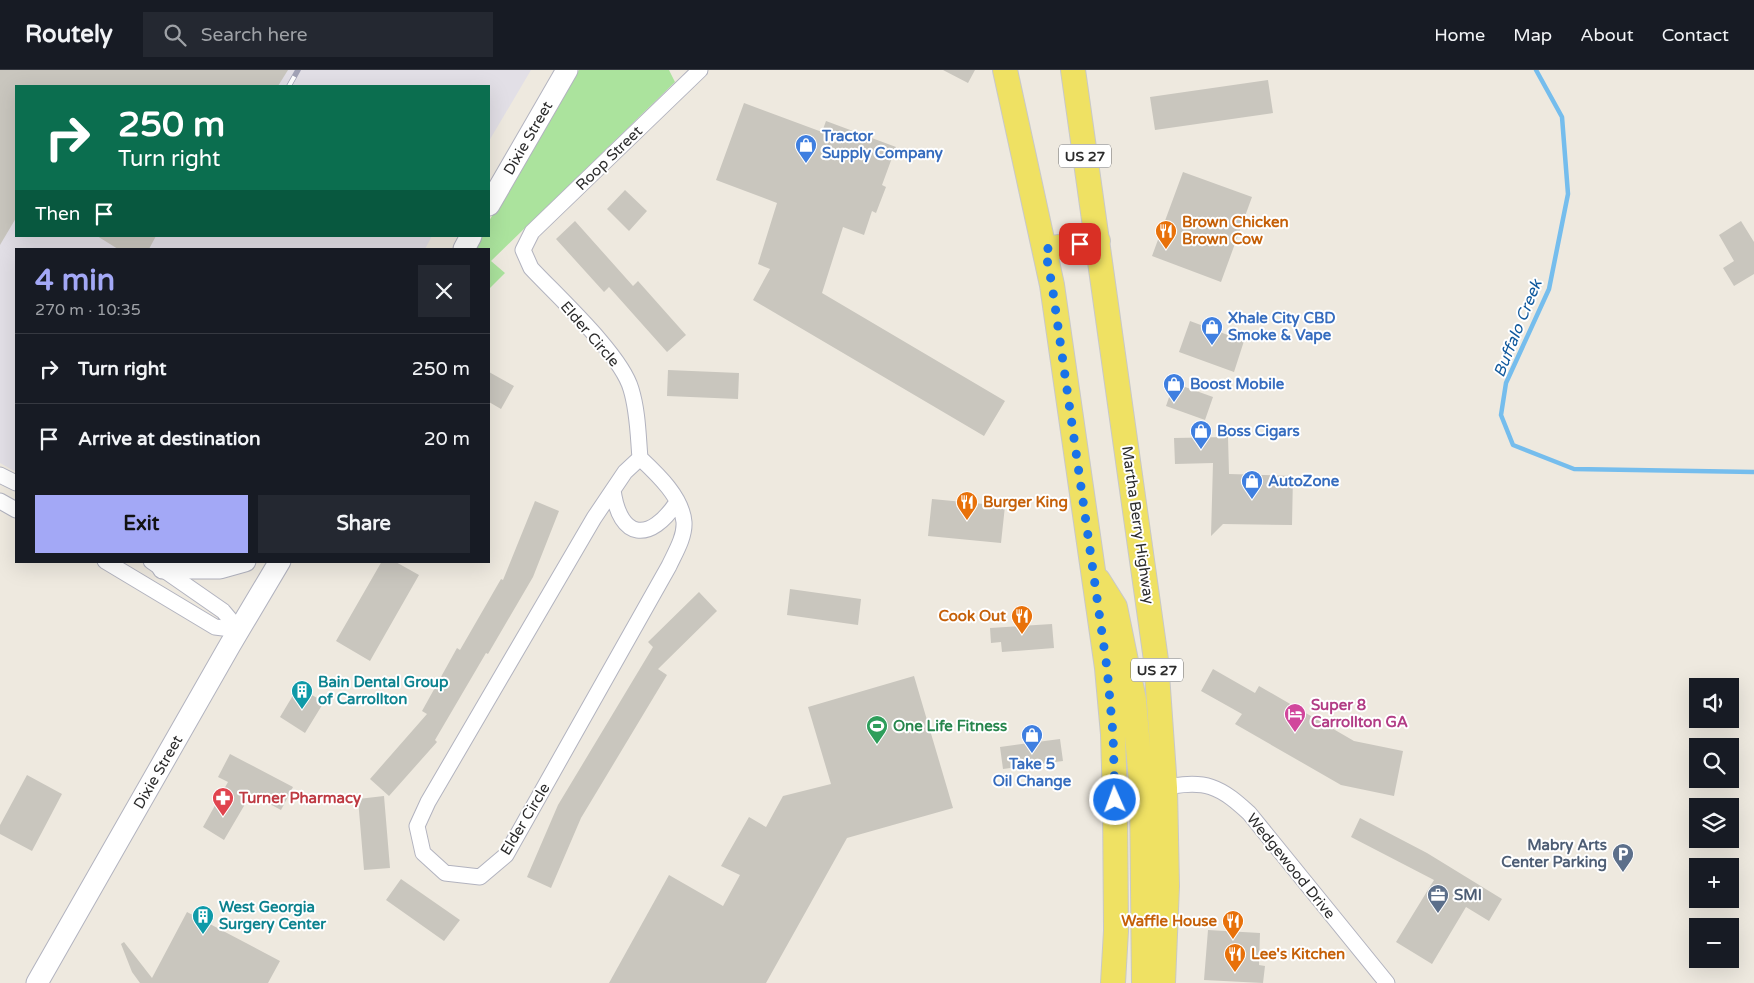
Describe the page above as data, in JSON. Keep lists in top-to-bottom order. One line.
{"streets":{"main road":["US 27","Martha Berry Highway"],"street":["Dixie Street","Roop Street","Elder Circle","Wedgewood Drive"]},"crossings":[["Roop Street","Elder Circle"],["Martha Berry Highway","Wedgewood Drive"]],"water":["Buffalo Creek"],"places":{"shop":["Tractor Supply Company","Xhale City CBD Smoke & Vape","Boost Mobile","Boss Cigars","AutoZone","Take 5 Oil Change"],"restaurant":["Brown Chicken Brown Cow","Burger King","Cook Out","Waffle House","Lee's Kitchen"],"building":["Bain Dental Group of Carrollton","West Georgia Surgery Center"],"hotel":["Super 8 Carrollton GA"],"sports":["One Life Fitness"],"pharmacy":["Turner Pharmacy"],"parking":["Mabry Arts Center Parking"],"office":["SMI"]},"page":{"header":"Routely","search":"Search here","nav":["Home","Map","About","Contact"],"turn":["250 m","Turn right"],"then":"Then","heading":["4 min","270 m · 10:35"],"list":[{"name":"Turn right","value":"250 m"},{"name":"Arrive at destination","value":"20 m"}],"buttons":["Exit","Share"],"map_buttons":["+","−"]}}
